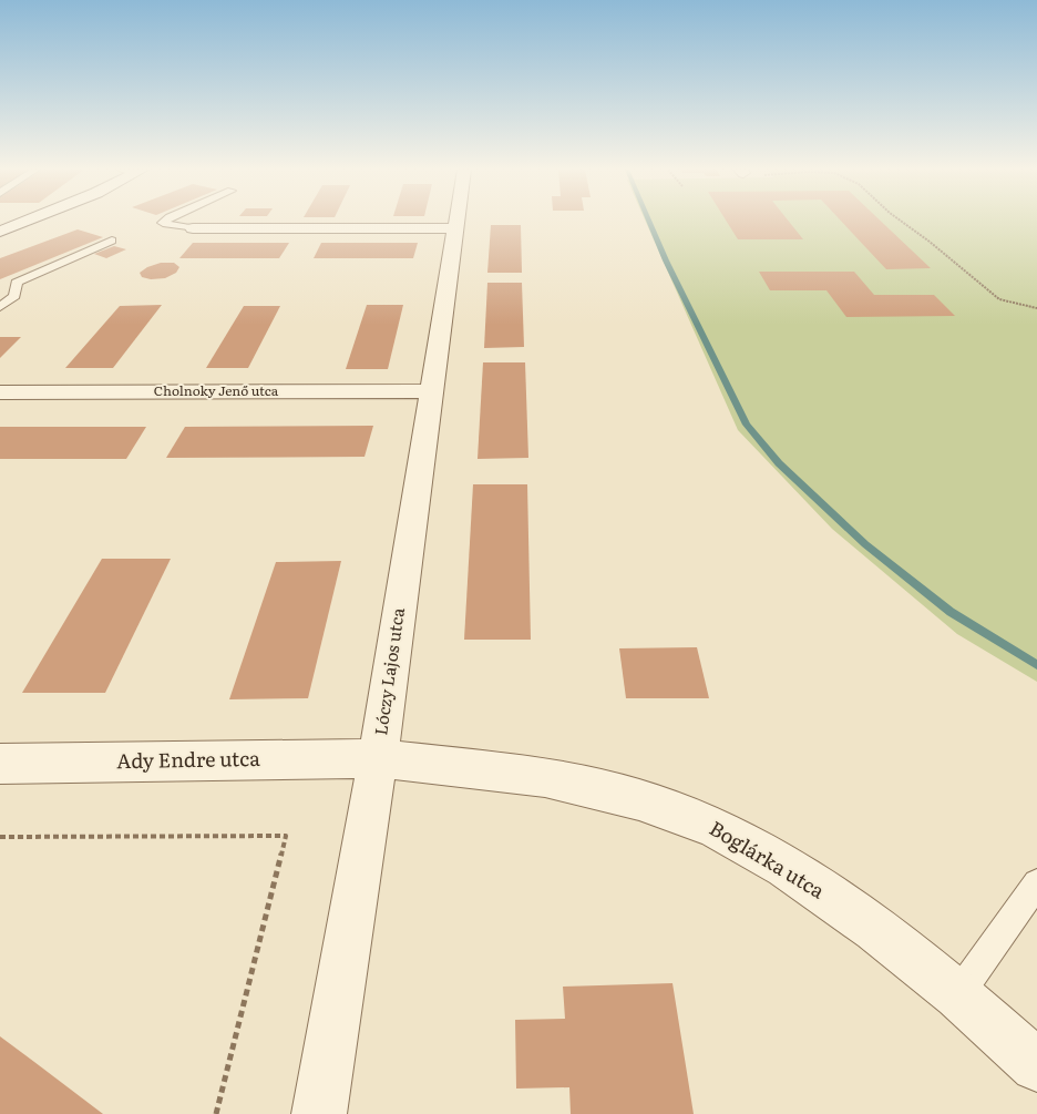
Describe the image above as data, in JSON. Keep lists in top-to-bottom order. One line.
{"streets":{"street":["Cholnoky Jenő utca","Lóczy Lajos utca","Ady Endre utca","Boglárka utca"]},"crossings":[["Cholnoky Jenő utca","Lóczy Lajos utca"],["Lóczy Lajos utca","Ady Endre utca"],["Lóczy Lajos utca","Boglárka utca"],["Ady Endre utca","Boglárka utca"]]}
